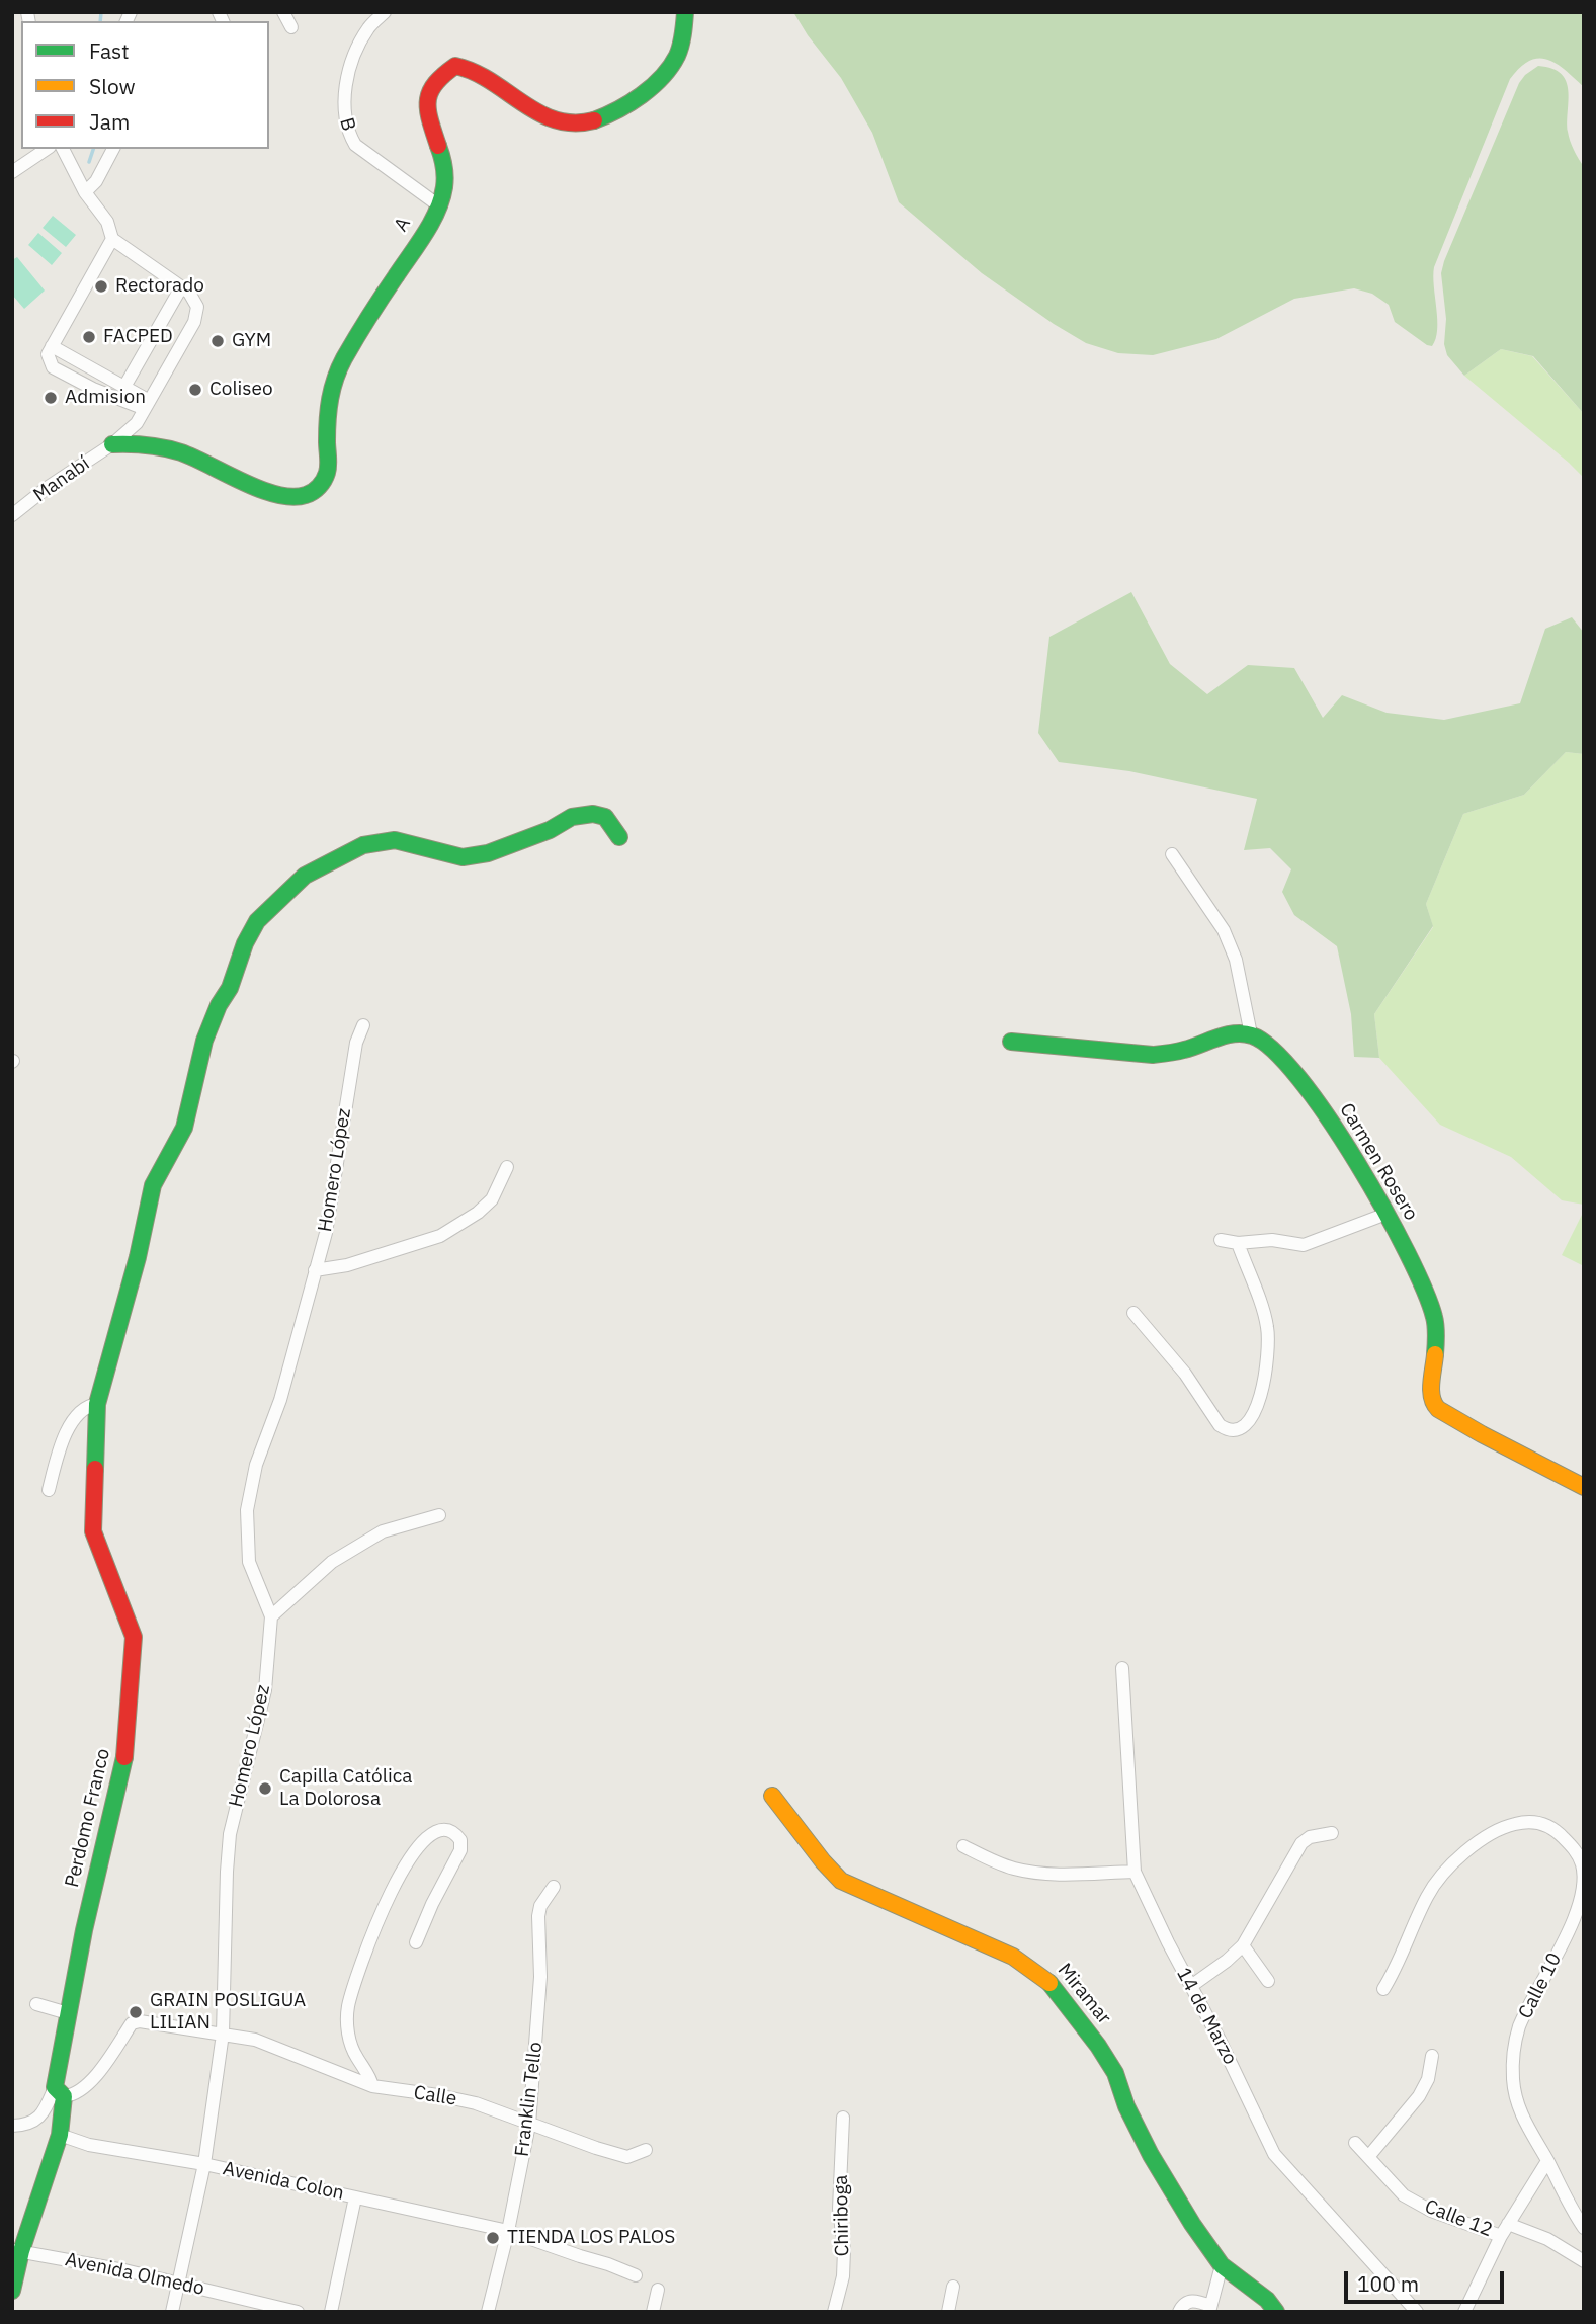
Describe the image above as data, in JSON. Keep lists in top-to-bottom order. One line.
{"streets":{"street":["B","A","Manabí","Carmen Rosero","Homero López","Perdomo Franco","Calle 10","Miramar","14 de Marzo","Calle","Franklin Tello","Avenida Colon","Chiriboga","Calle 12","Avenida Olmedo"]},"crossings":[["B","A"],["A","Manabí"],["Homero López","Calle"],["Homero López","Avenida Colon"],["Homero López","Avenida Olmedo"],["Perdomo Franco","Calle"],["Perdomo Franco","Avenida Colon"],["Perdomo Franco","Avenida Olmedo"],["Calle","Franklin Tello"],["Franklin Tello","Avenida Colon"]],"places":["Rectorado","FACPED","GYM","Coliseo","Admision","Capilla Católica La Dolorosa","GRAIN POSLIGUA LILIAN","TIENDA LOS PALOS"],"legend":["Fast","Slow","Jam"],"scale_bar":"100 m"}
